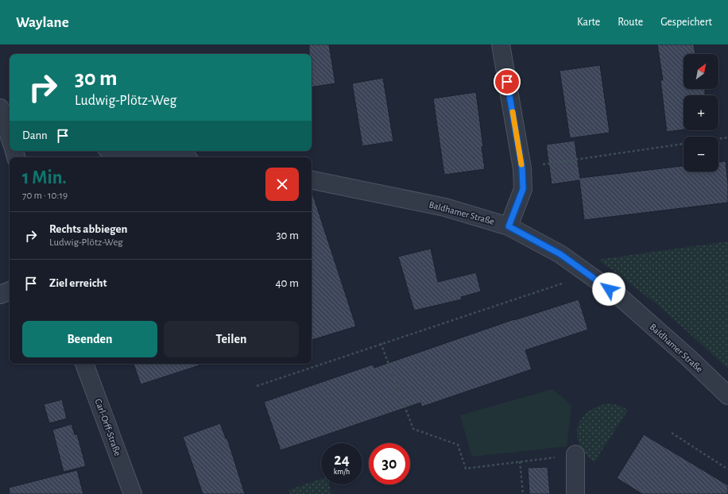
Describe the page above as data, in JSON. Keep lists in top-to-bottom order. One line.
{"streets":{"street":["Baldhamer Straße","Carl-Orff-Straße"]},"north":"top right","page":{"header":"Waylane","nav":["Karte","Route","Gespeichert"],"map_buttons":["+","−"],"turn":["30 m","Ludwig-Plötz-Weg"],"then":"Dann","heading":["1 Min.","70 m · 10:19"],"list":[{"name":"Rechts abbiegen","note":"Ludwig-Plötz-Weg","value":"30 m"},{"name":"Ziel erreicht","value":"40 m"}],"buttons":["Beenden","Teilen"],"speed":"24 km/h","limit":"30"}}
